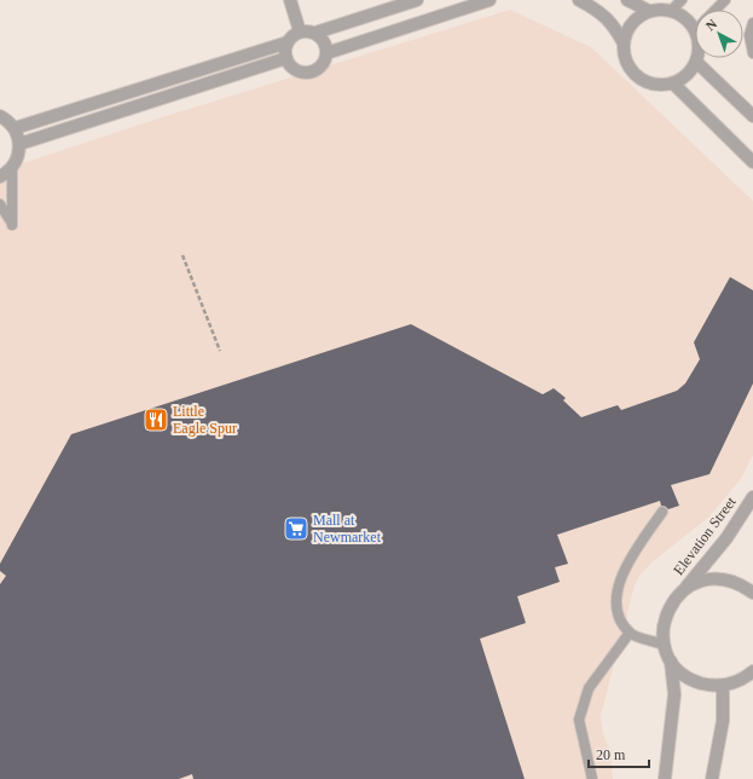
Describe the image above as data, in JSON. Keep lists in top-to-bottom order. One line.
{"streets":{"street":["Elevation Street"]},"places":{"restaurant":["Little Eagle Spur"],"supermarket":["Mall at Newmarket"]},"scale_bar":"20 m","north":"top left"}
